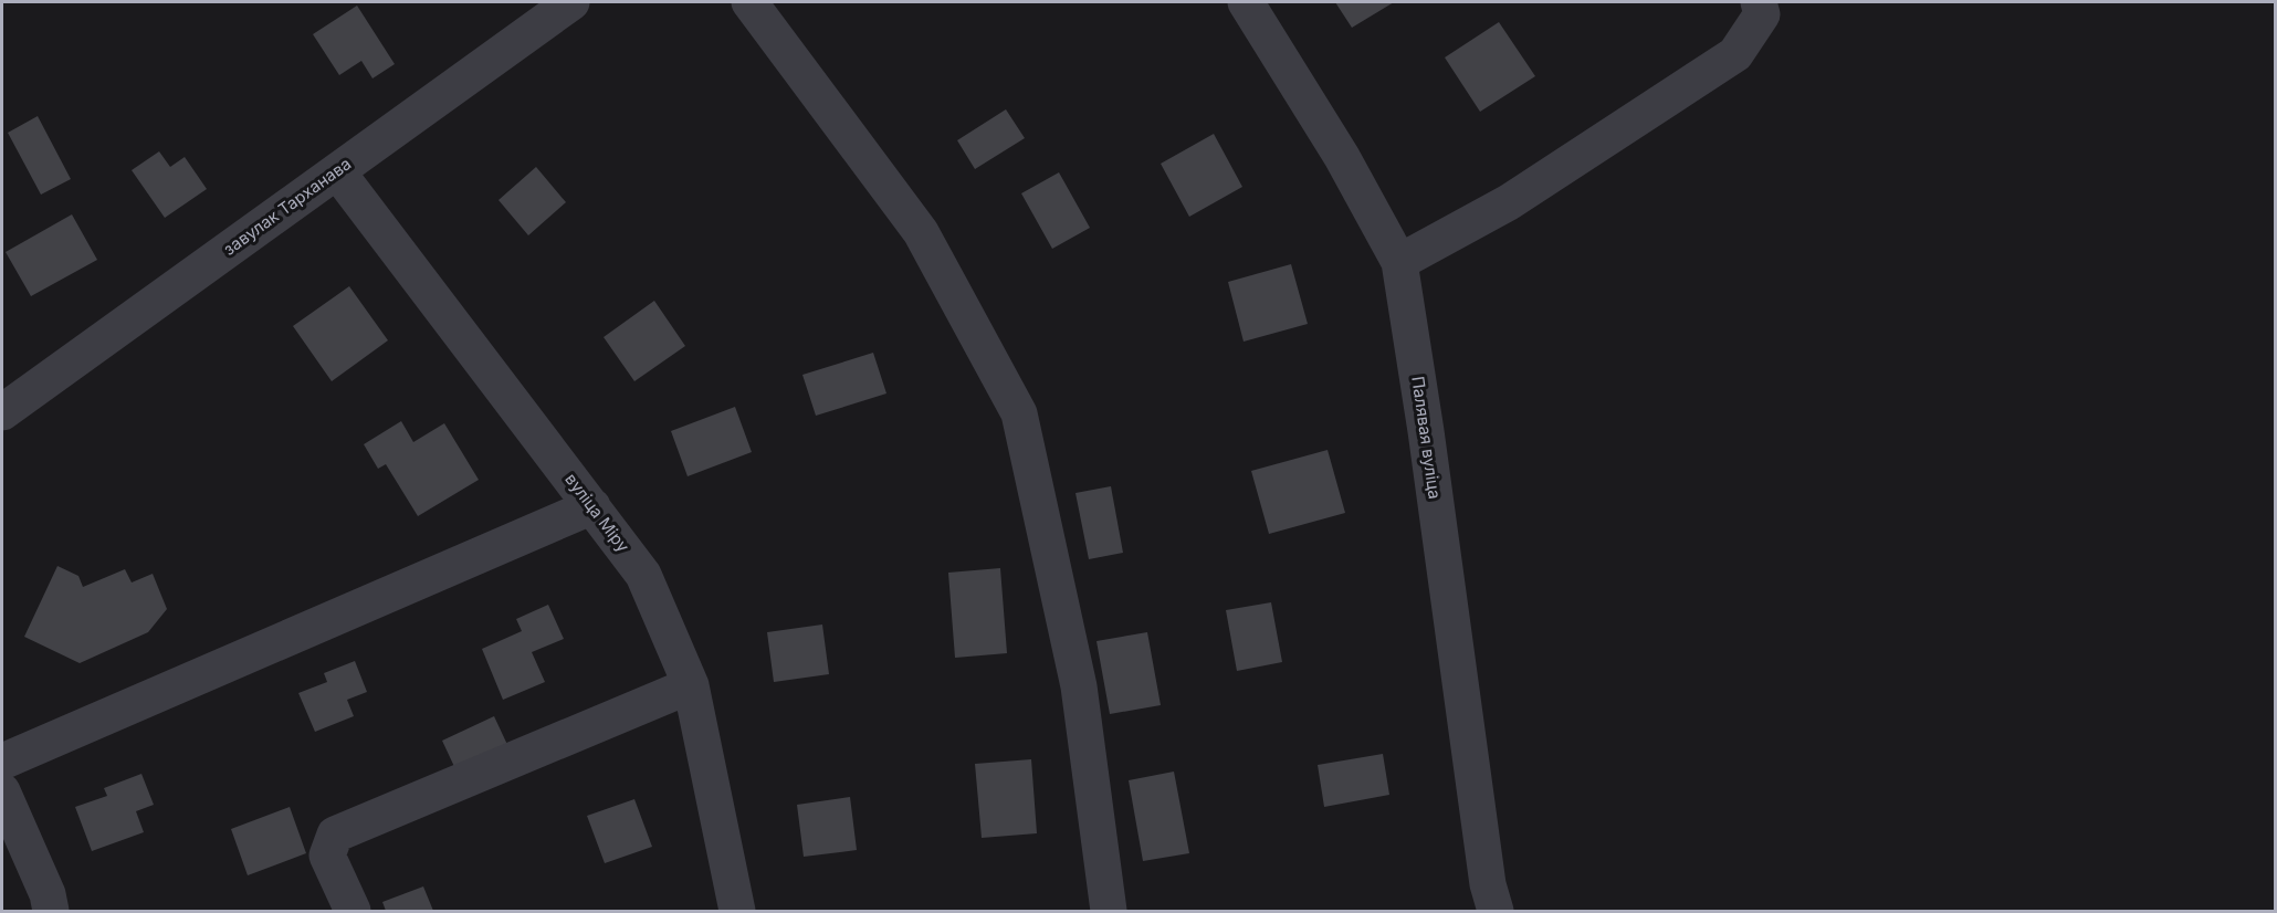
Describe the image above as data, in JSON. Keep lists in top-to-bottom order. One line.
{"streets":{"street":["завулак Тарханава","Палявая вуліца","вуліца Міру"]},"crossings":[["завулак Тарханава","вуліца Міру"]]}
